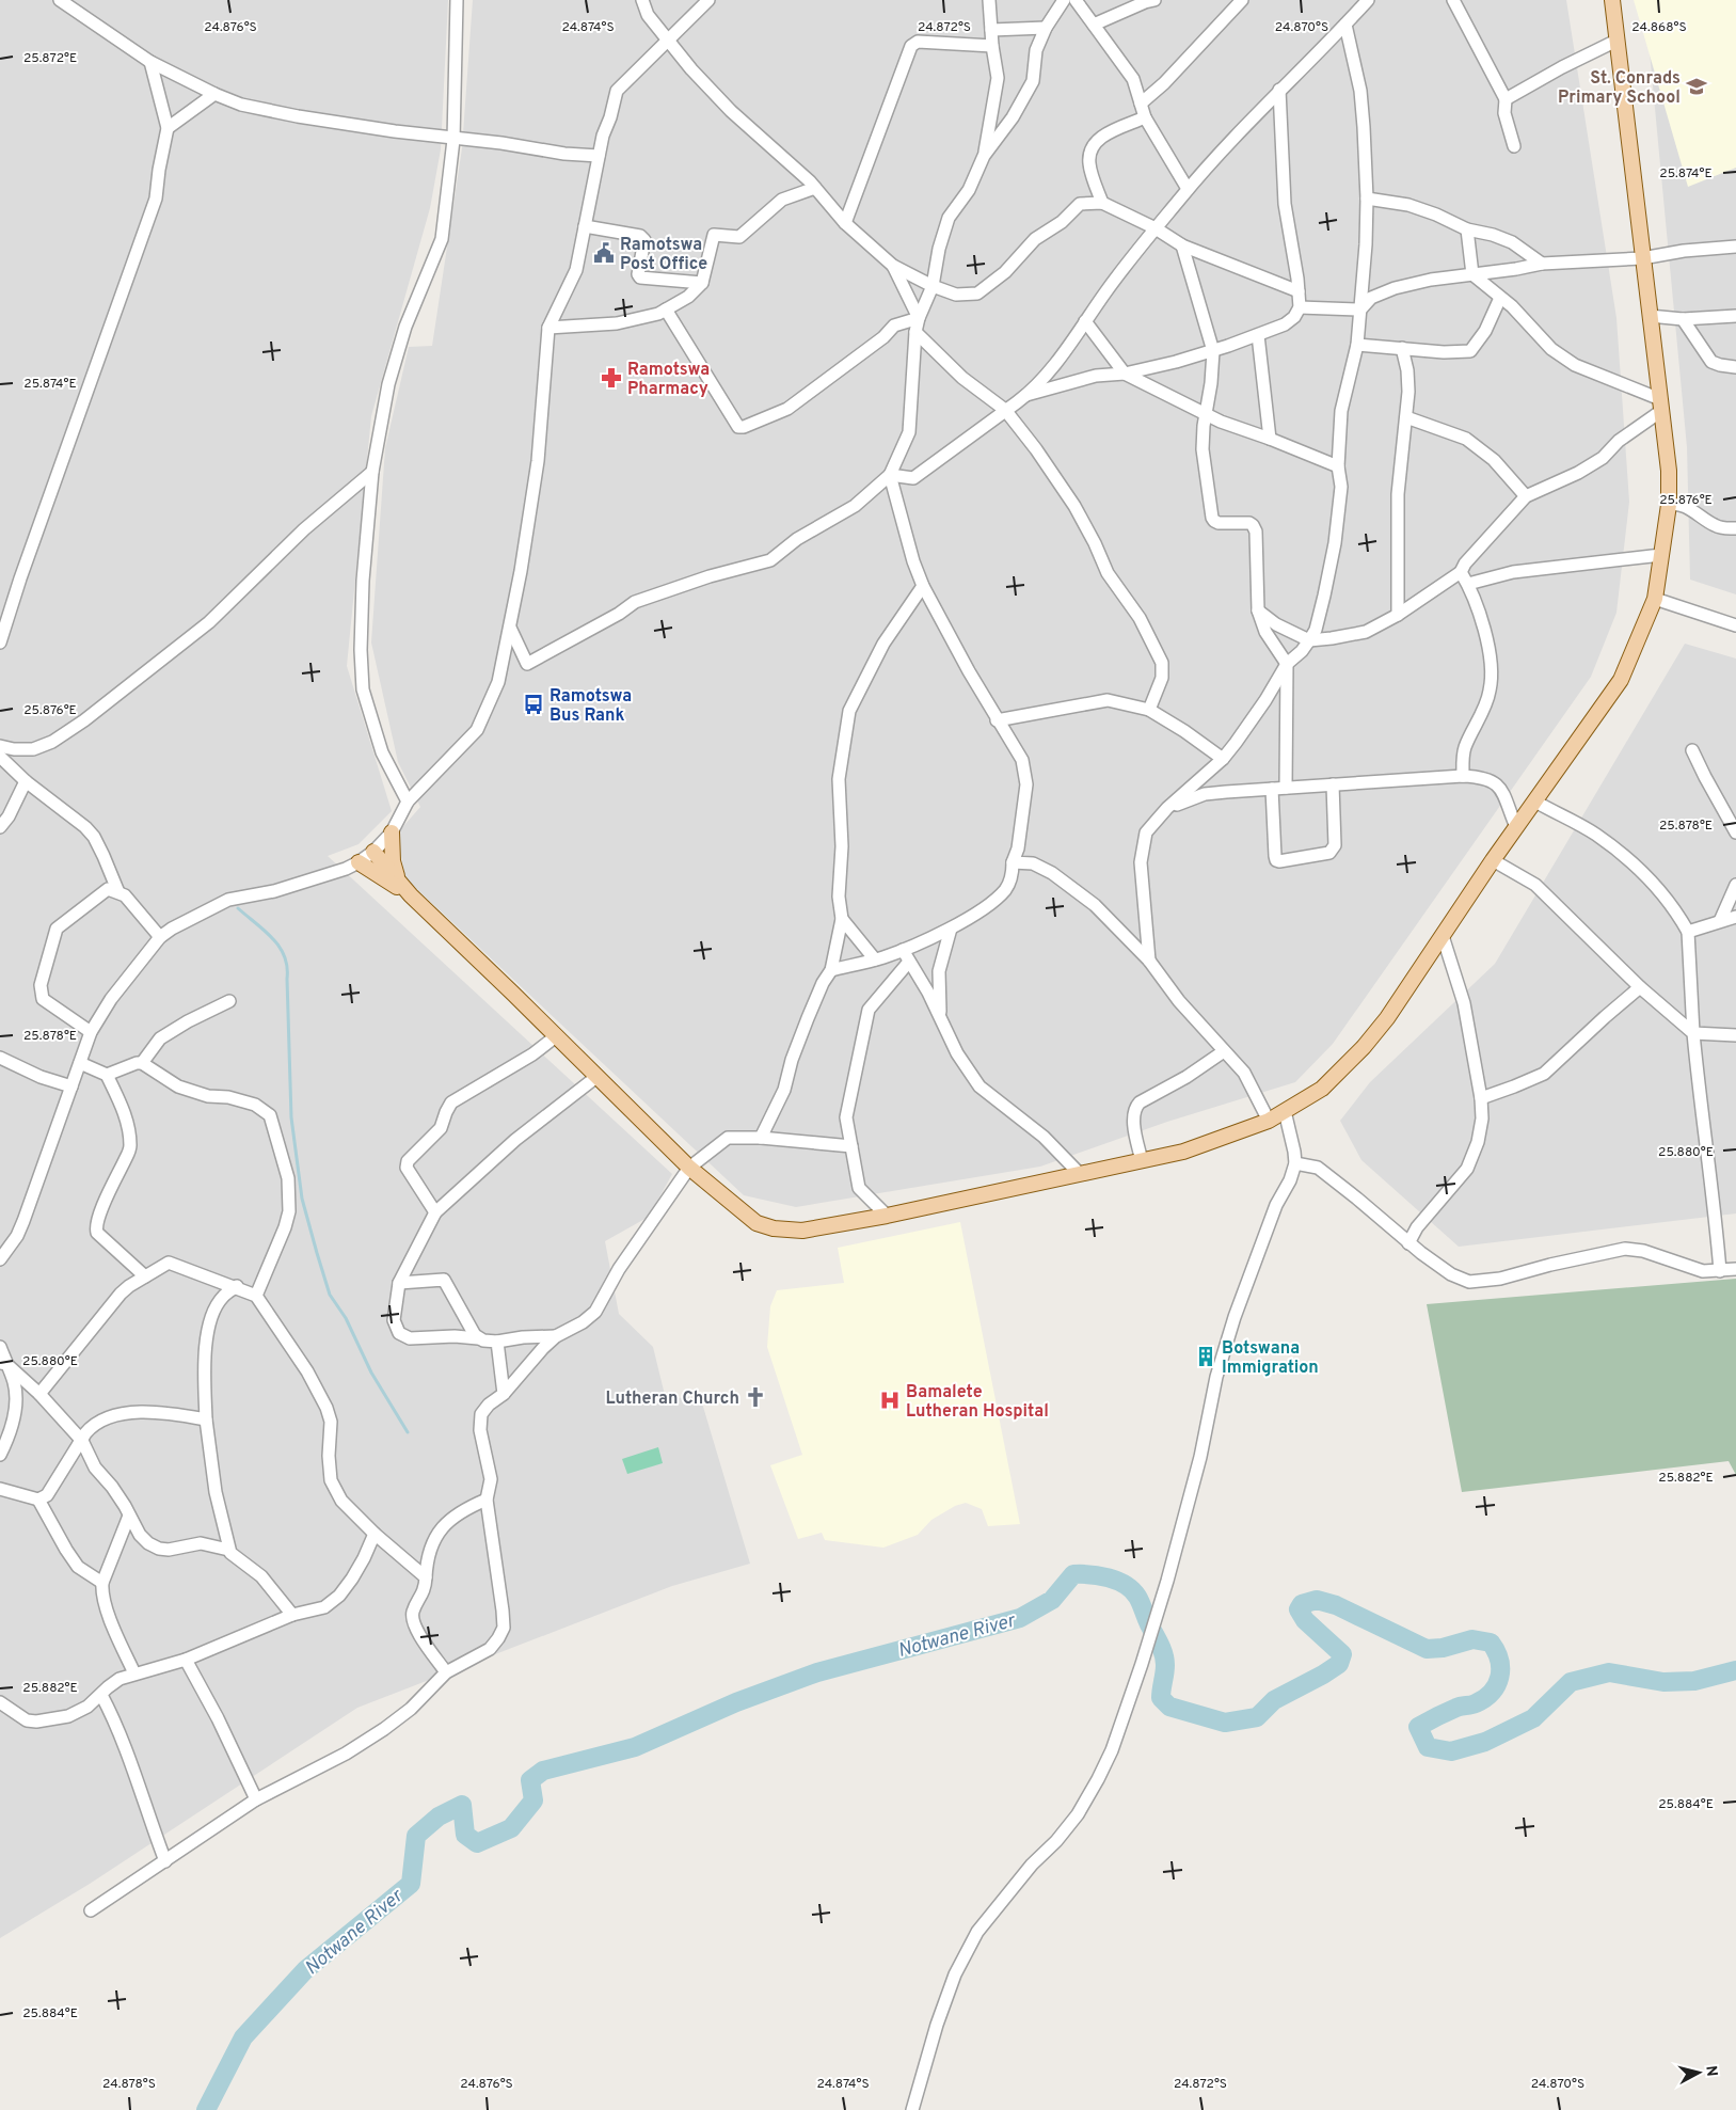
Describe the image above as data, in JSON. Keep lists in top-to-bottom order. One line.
{"water":["Notwane River"],"places":{"school or university":["St. Conrads Primary School"],"public building":["Ramotswa Post Office"],"pharmacy":["Ramotswa Pharmacy"],"bus stop":["Ramotswa Bus Rank"],"building":["Botswana Immigration"],"church":["Lutheran Church"],"hospital":["Bamalete Lutheran Hospital"]},"north":"right","coordinates":["24.876°S","24.874°S","24.872°S","24.870°S","24.868°S","25.872°E","25.874°E","25.876°E","25.878°E","25.880°E","25.882°E","25.884°E","24.878°S"]}
